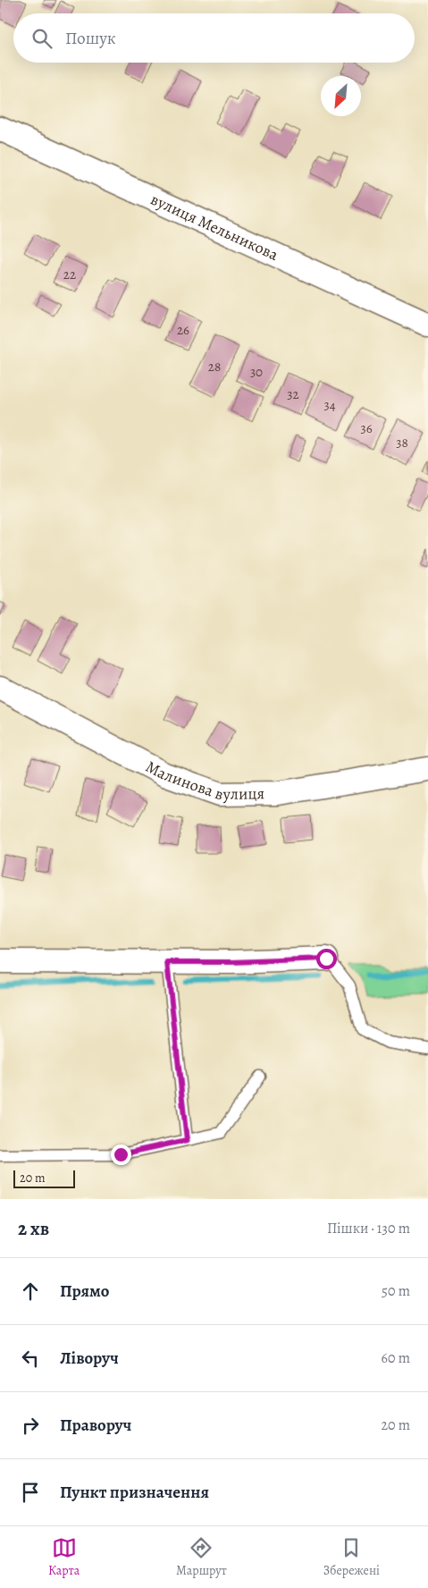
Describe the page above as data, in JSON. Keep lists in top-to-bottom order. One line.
{"streets":{"street":["вулиця Мельникова","Малинова вулиця"]},"house_numbers":["22","26","28","30","32","34","36","38"],"scale_bar":"20 m","north":"bottom left","page":{"search":"Пошук","scale":"20 m","heading":["2 хв","Пішки · 130 m"],"list":[["Прямо","50 m"],["Ліворуч","60 m"],["Праворуч","20 m"],"Пункт призначення"],"nav":["Карта","Маршрут","Збережені"]}}
